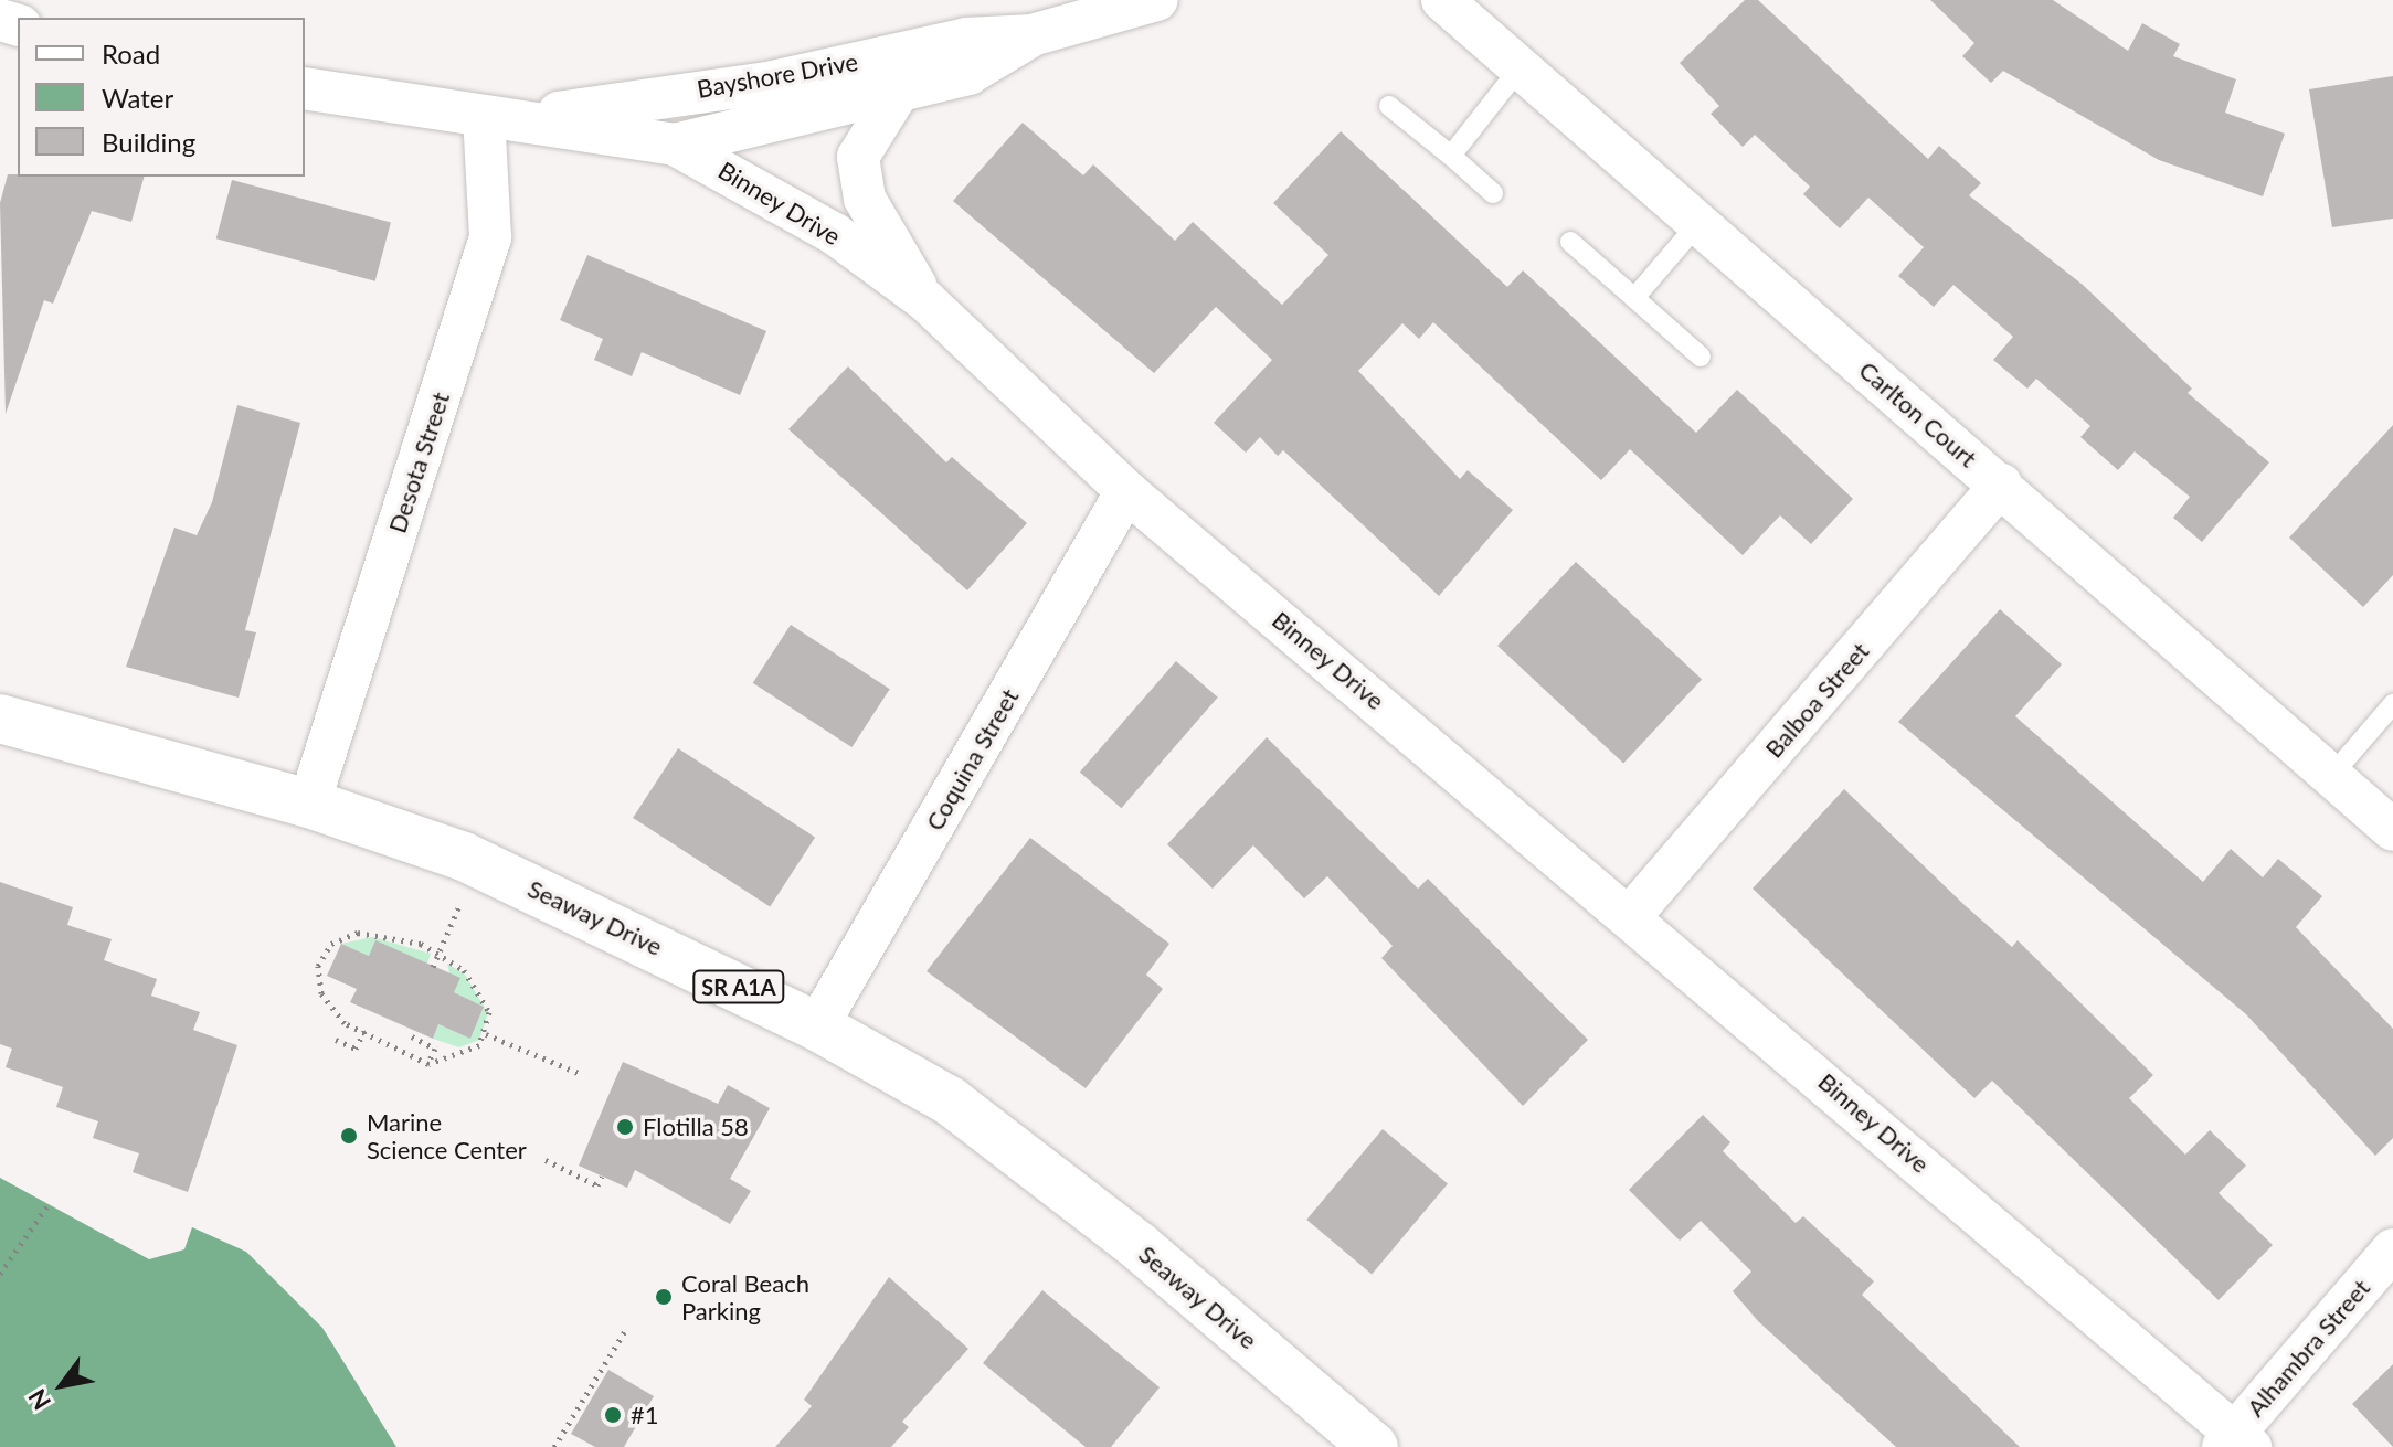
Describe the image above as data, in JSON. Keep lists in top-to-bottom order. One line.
{"streets":{"main road":["Seaway Drive","SR A1A"],"street":["Bayshore Drive","Binney Drive","Carlton Court","Desota Street","Balboa Street","Coquina Street","Alhambra Street"]},"crossings":[["Bayshore Drive","Binney Drive"],["Bayshore Drive","Desota Street"],["Binney Drive","Desota Street"],["Binney Drive","Balboa Street"],["Binney Drive","Coquina Street"],["Binney Drive","Alhambra Street"],["Carlton Court","Balboa Street"],["Desota Street","Seaway Drive"],["Coquina Street","Seaway Drive"]],"places":["Flotilla 58","Marine Science Center","Coral Beach Parking","#1"],"legend":["Road","Water","Building"],"north":"bottom left"}
